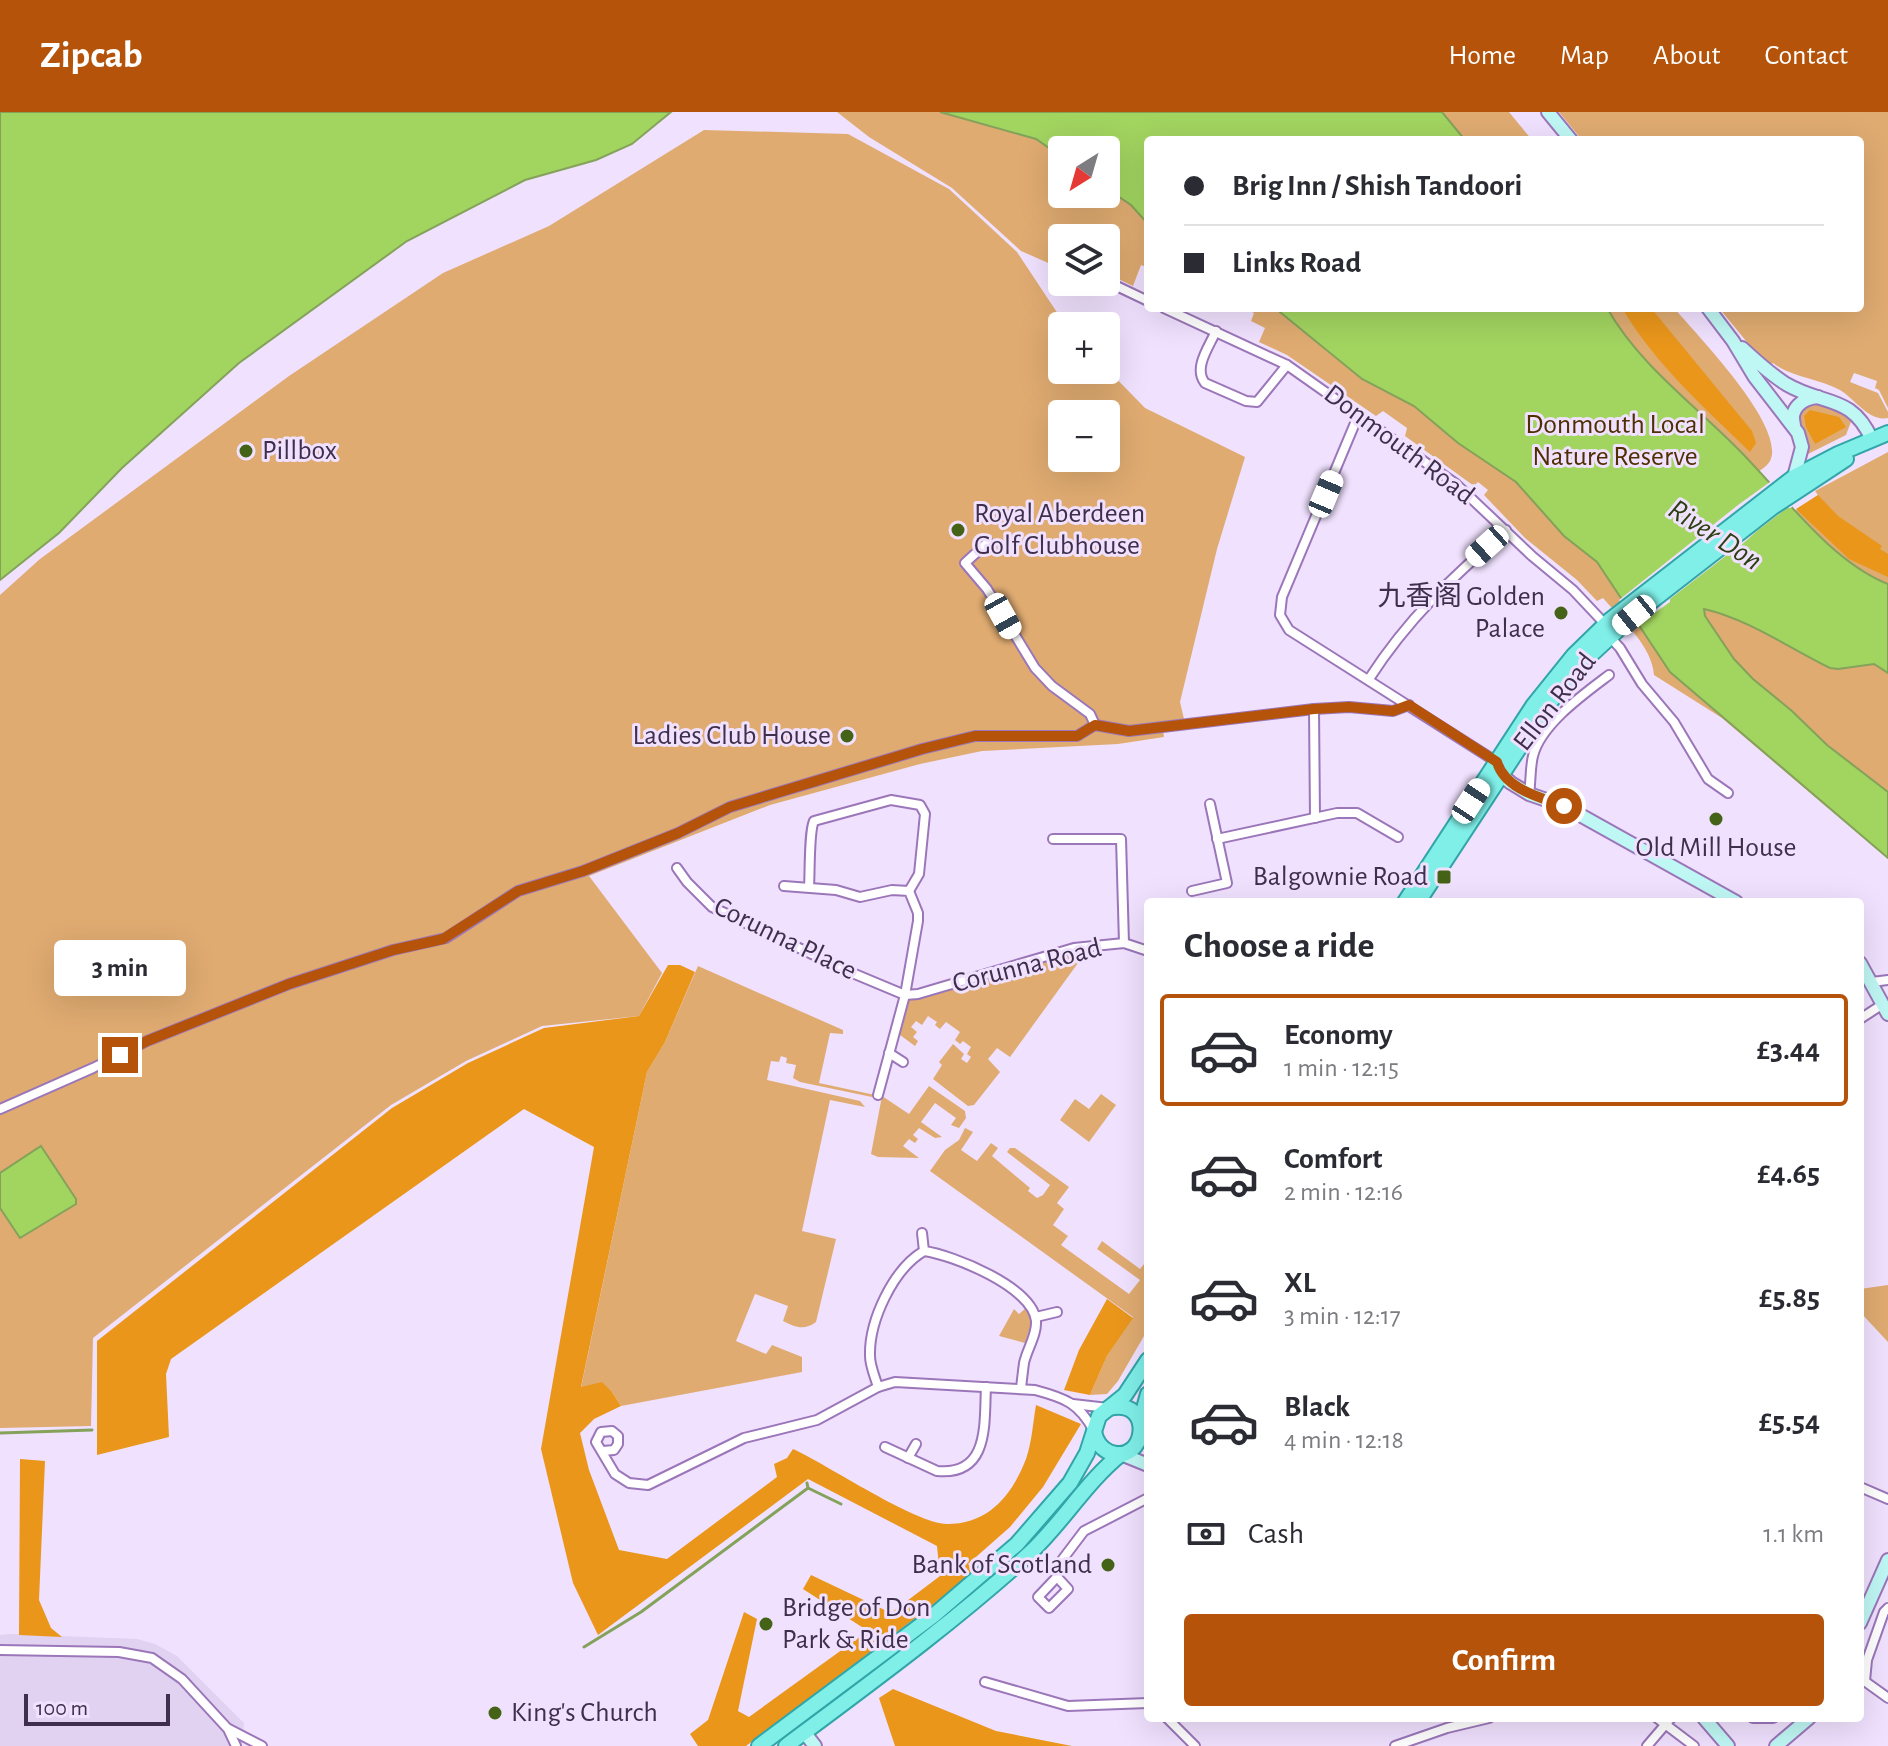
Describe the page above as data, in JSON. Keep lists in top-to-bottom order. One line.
{"streets":{"main road":["Ellon Road"],"street":["Donmouth Road","Corunna Place","Corunna Road"]},"crossings":[["Donmouth Road","Ellon Road"],["Corunna Place","Corunna Road"]],"water":["River Don"],"parks":["Donmouth Local Nature Reserve"],"places":{"other":["Pillbox","Royal Aberdeen Golf Clubhouse","九香阁 Golden Palace","Ladies Club House","Old Mill House","Bank of Scotland","Bridge of Don Park & Ride","King's Church"],"transit":["Balgownie Road"]},"scale_bar":"100 m","north":"bottom left","page":{"header":"Zipcab","nav":["Home","Map","About","Contact"],"map_buttons":["+","−"],"banner":["Brig Inn / Shish Tandoori","Links Road"],"heading":"Choose a ride","bubble":"3 min","list":[{"name":"Economy","note":"1 min · 12:15","value":"£3.44"},{"name":"Comfort","note":"2 min · 12:16","value":"£4.65"},{"name":"XL","note":"3 min · 12:17","value":"£5.85"},{"name":"Black","note":"4 min · 12:18","value":"£5.54"}],"pay":["Cash","1.1 km"],"buttons":"Confirm","scale":"100 m"}}
